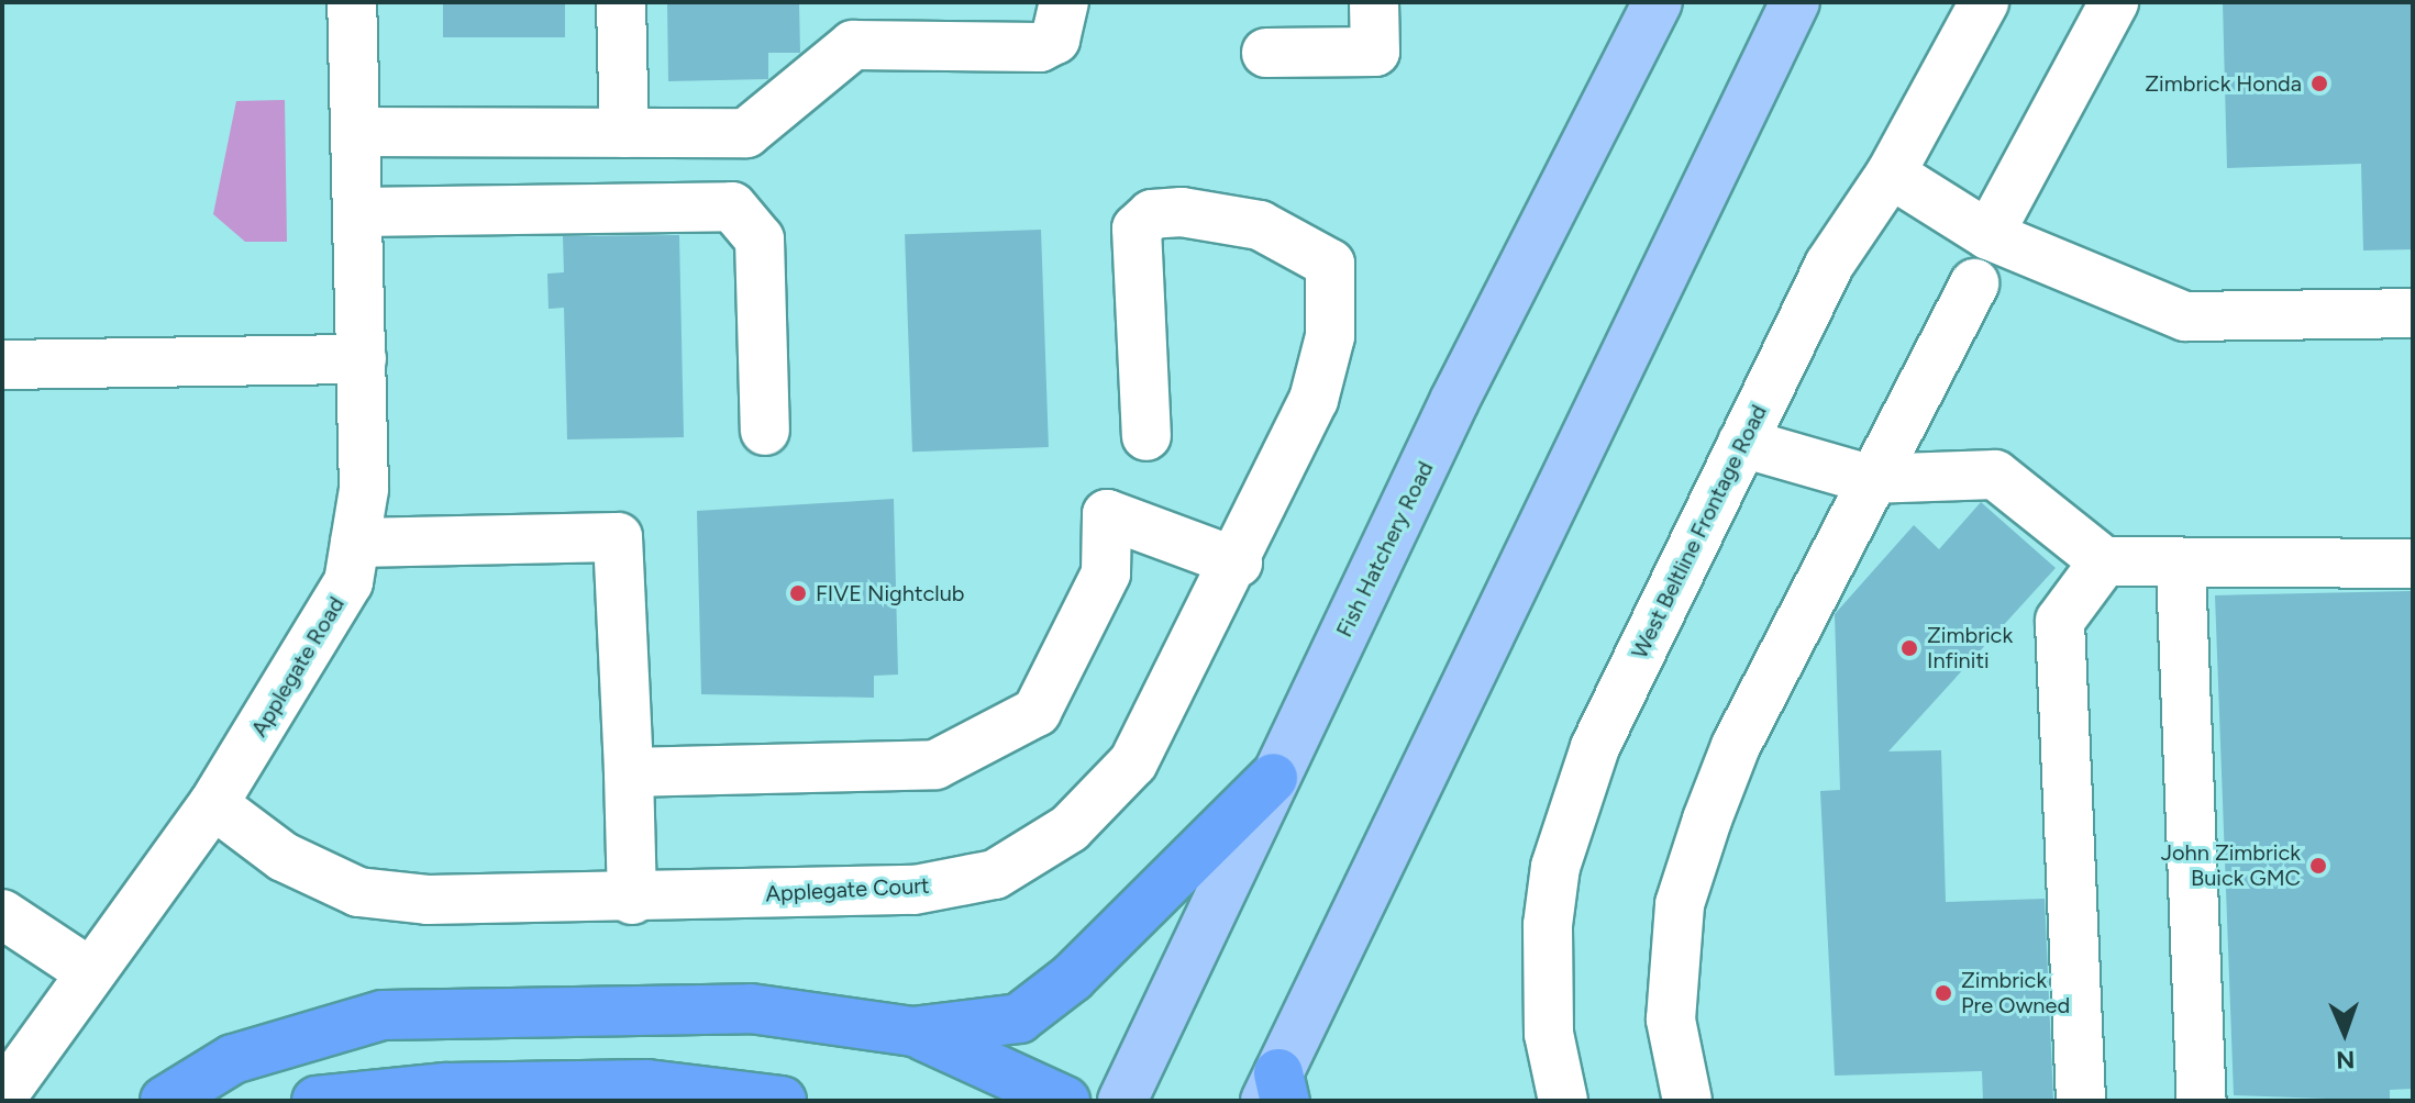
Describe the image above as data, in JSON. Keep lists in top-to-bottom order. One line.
{"streets":{"main road":["Fish Hatchery Road"],"street":["West Beltline Frontage Road","Applegate Road","Applegate Court"]},"crossings":[["Applegate Road","Applegate Court"]],"places":["Zimbrick Honda","FIVE Nightclub","Zimbrick Infiniti","John Zimbrick Buick GMC","Zimbrick Pre Owned"],"north":"bottom"}
